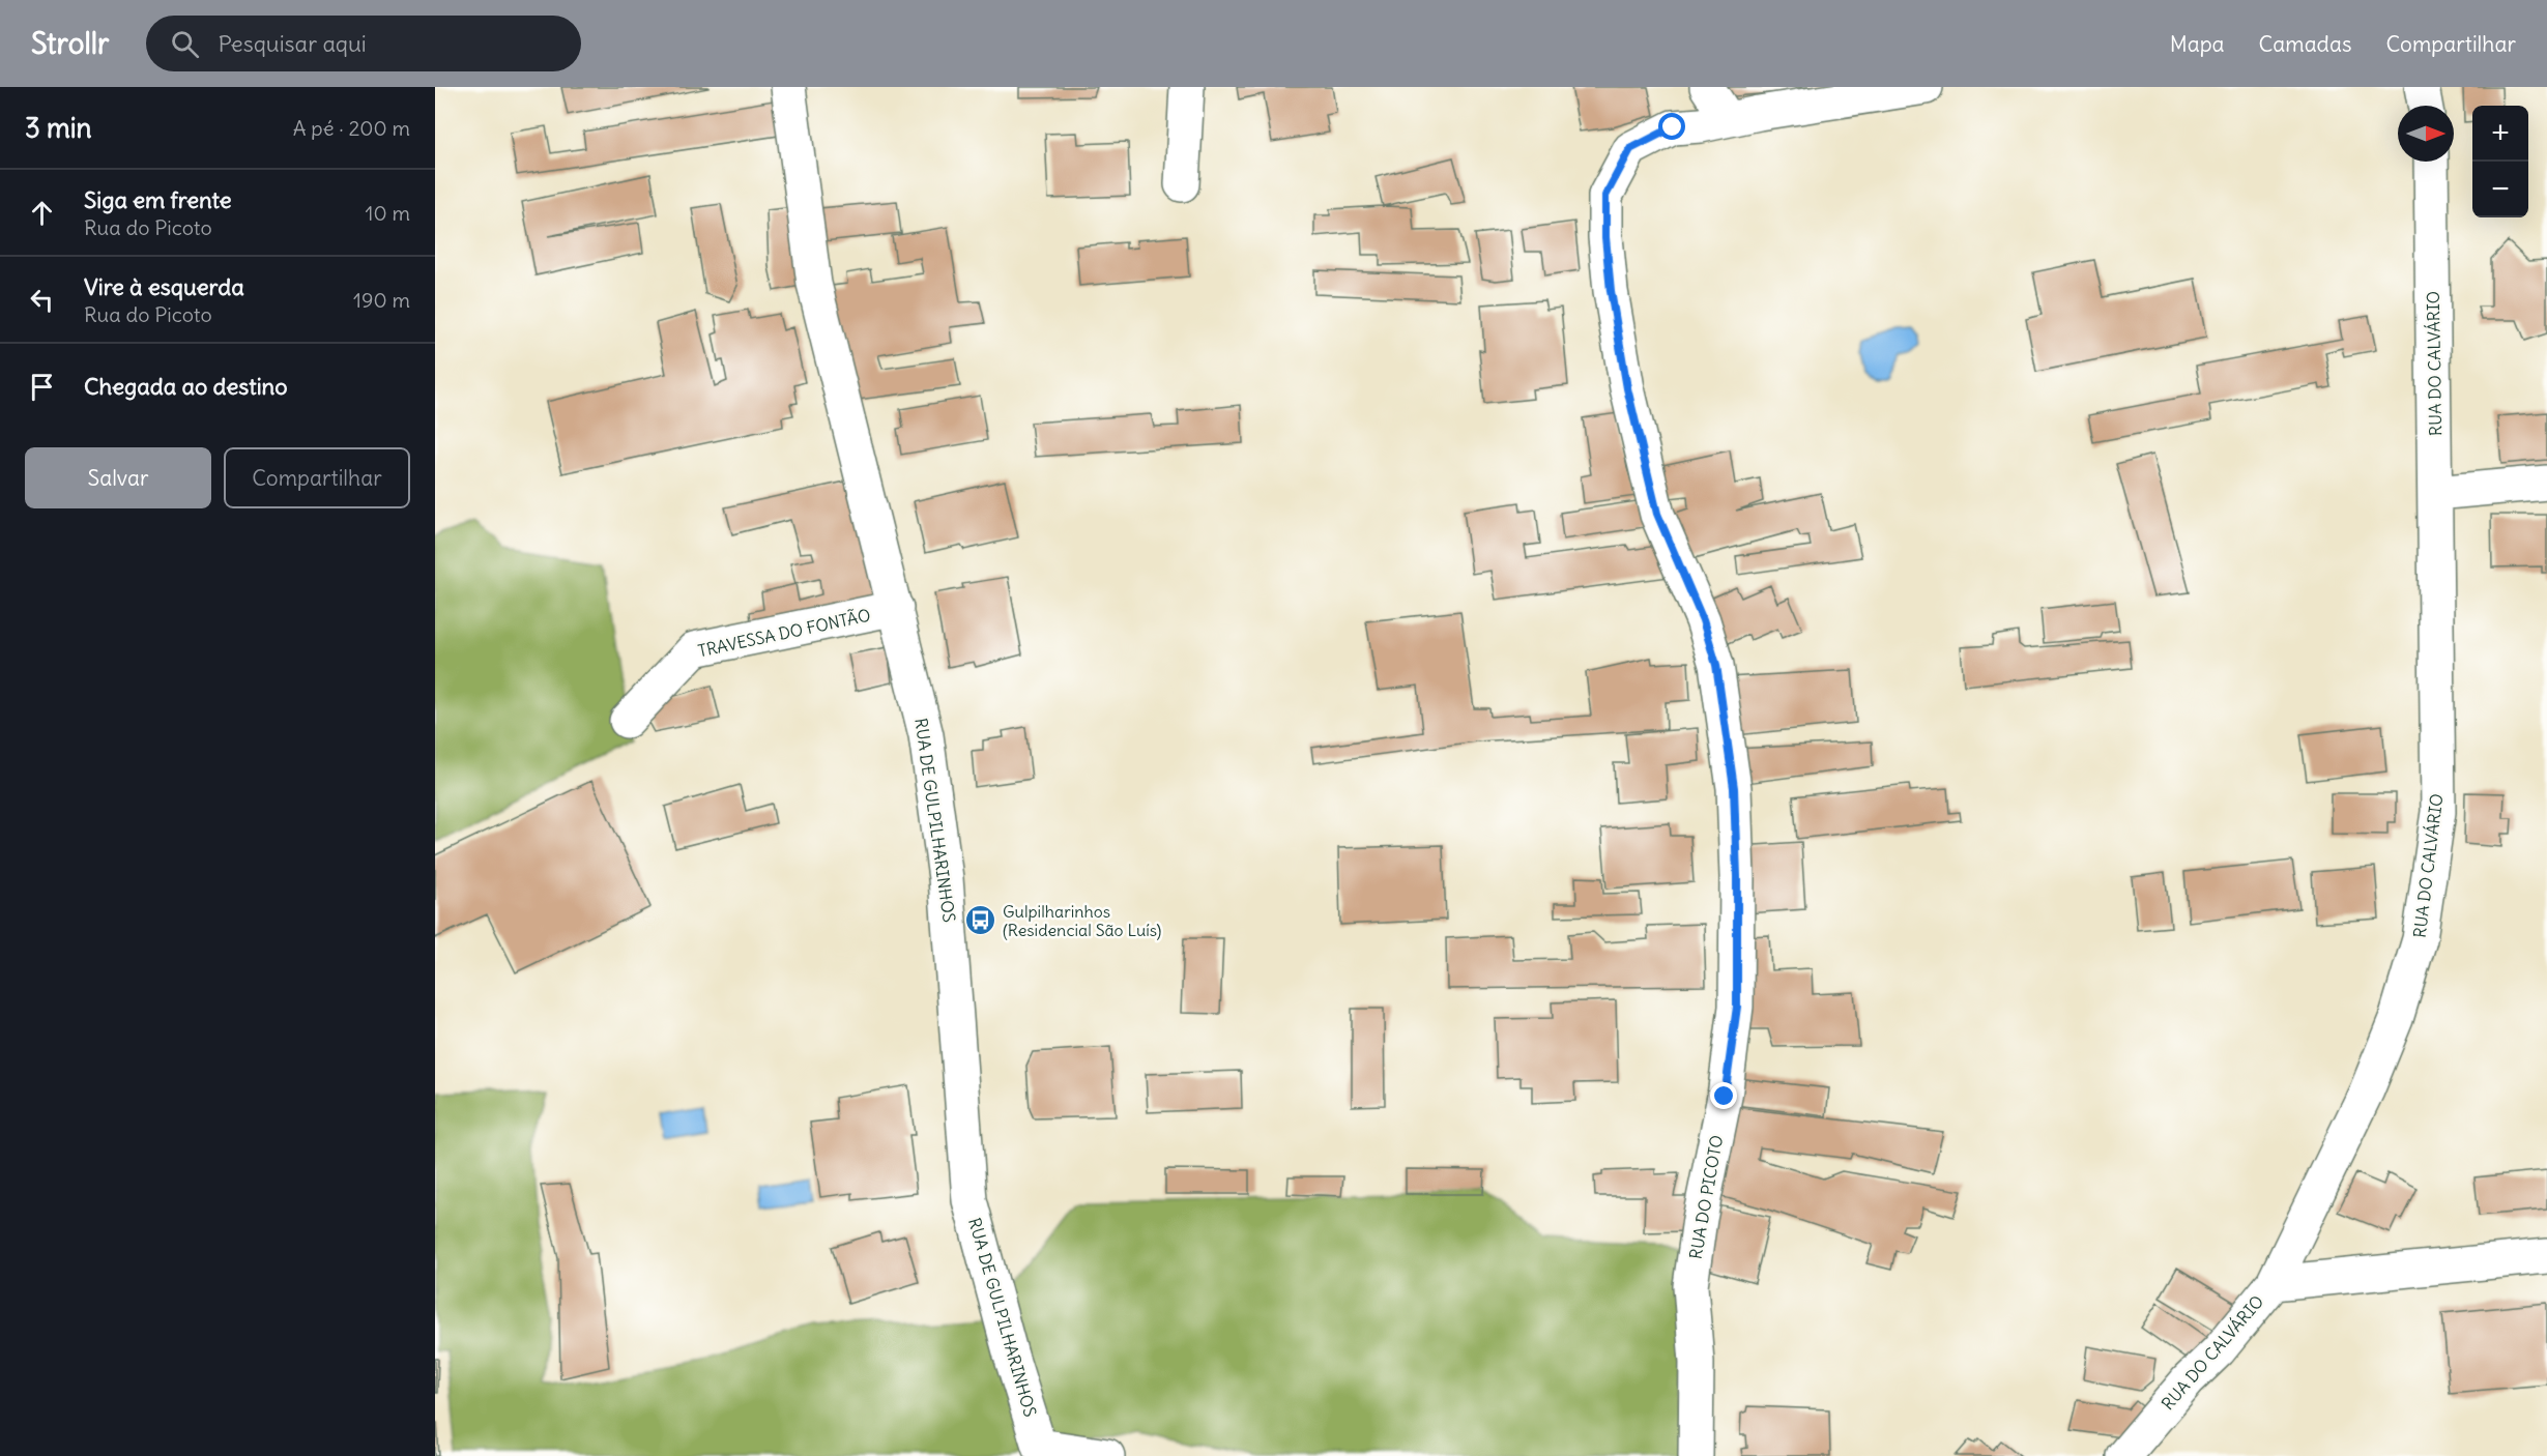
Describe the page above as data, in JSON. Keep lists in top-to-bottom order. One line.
{"streets":{"street":["RUA DO CALVÁRIO","TRAVESSA DO FONTÃO","RUA DE GULPILHARINHOS","RUA DO PICOTO"]},"crossings":[["TRAVESSA DO FONTÃO","RUA DE GULPILHARINHOS"]],"places":{"bus stop":["Gulpilharinhos (Residencial São Luís)"]},"north":"right","page":{"header":"Strollr","search":"Pesquisar aqui","nav":["Mapa","Camadas","Compartilhar"],"heading":["3 min","A pé · 200 m"],"map_buttons":["+","−"],"list":[["Siga em frente","Rua do Picoto","10 m"],["Vire à esquerda","Rua do Picoto","190 m"],"Chegada ao destino"],"buttons":["Salvar","Compartilhar"]}}
